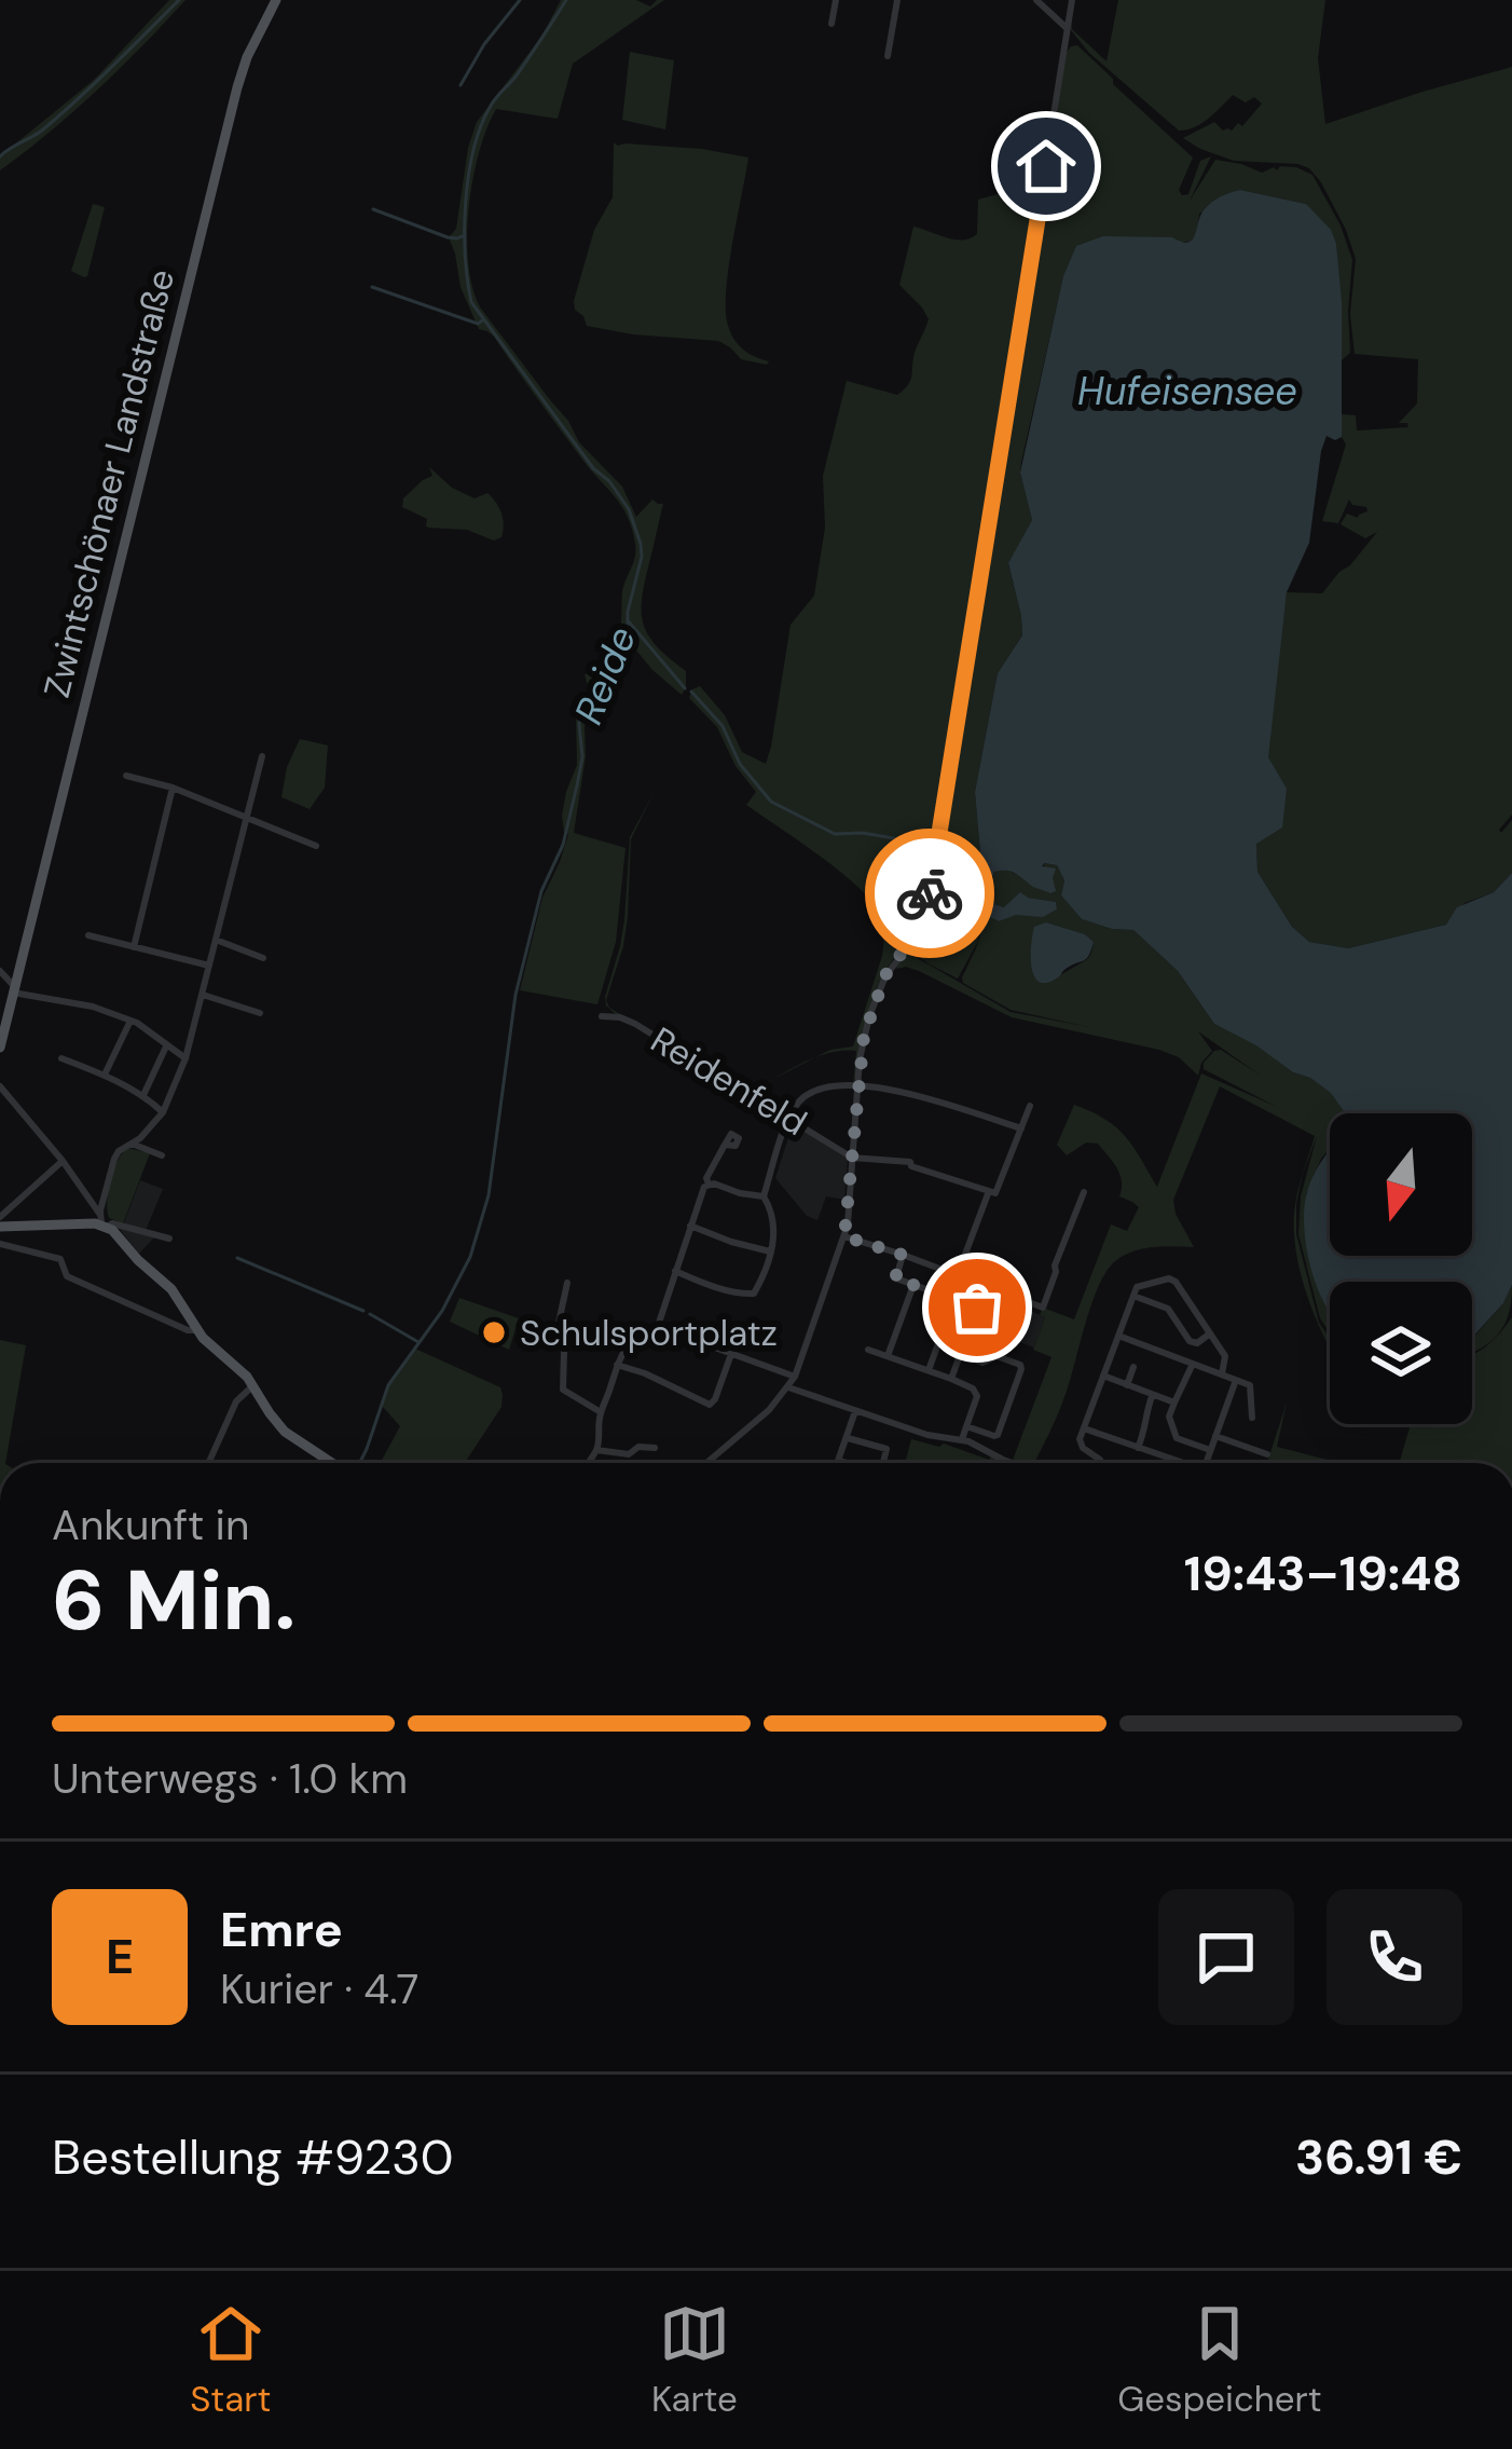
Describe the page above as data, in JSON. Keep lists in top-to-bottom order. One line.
{"streets":{"main road":["Zwintschönaer Landstraße"],"street":["Reidenfeld"]},"water":["Hufeisensee","Reide"],"places":["Schulsportplatz"],"north":"bottom","page":{"heading":["6 Min.","Ankunft in","19:43–19:48"],"panel":["Emre","Kurier · 4.7","Bestellung #9230","36.91 €"],"bar":"Unterwegs · 1.0 km","round":"E","tabs":["Start","Karte","Gespeichert"]}}
